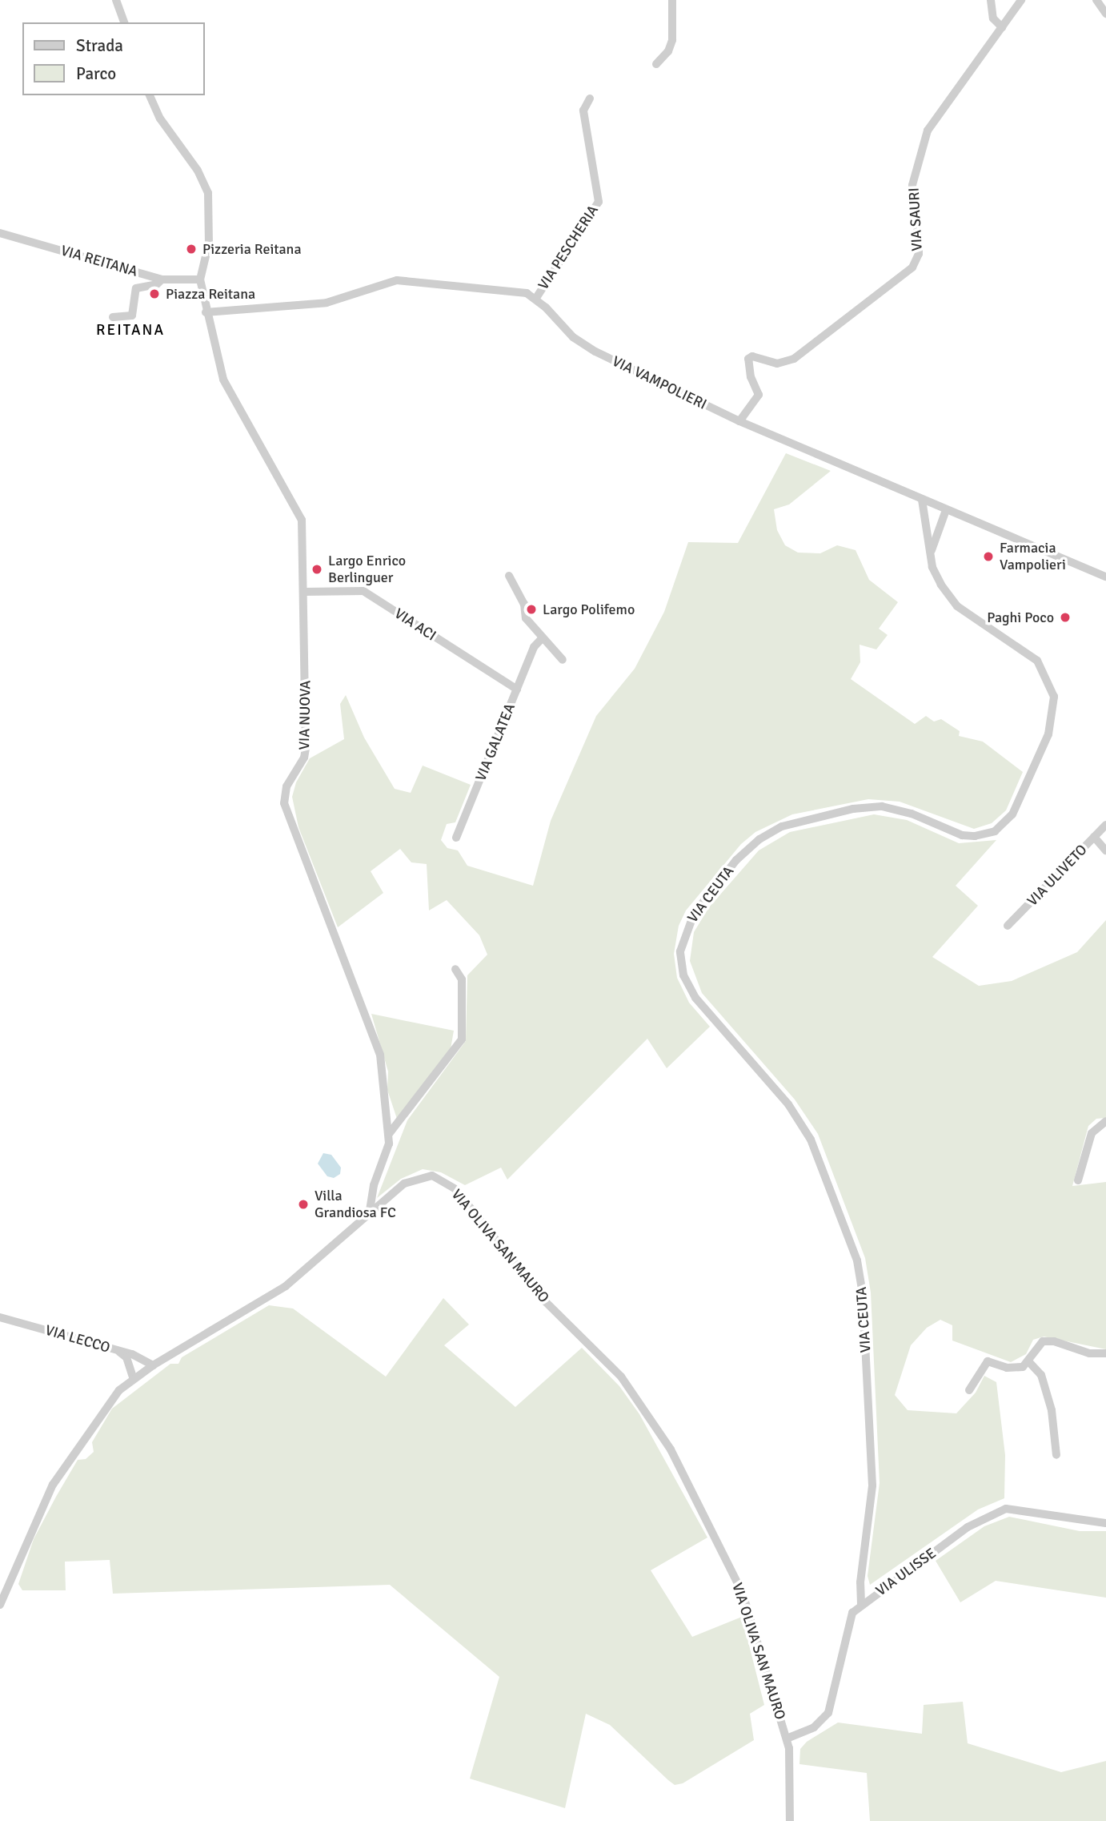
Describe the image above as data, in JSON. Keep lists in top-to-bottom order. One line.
{"streets":{"street":["VIA SAURI","VIA PESCHERIA","VIA REITANA","VIA VAMPOLIERI","VIA ACI","VIA NUOVA","VIA GALATEA","VIA ULIVETO","VIA CEUTA","VIA OLIVA SAN MAURO","VIA LECCO","VIA ULISSE"]},"crossings":[["VIA SAURI","VIA VAMPOLIERI"],["VIA PESCHERIA","VIA VAMPOLIERI"],["VIA REITANA","VIA NUOVA"],["VIA VAMPOLIERI","VIA NUOVA"],["VIA VAMPOLIERI","VIA CEUTA"],["VIA ACI","VIA NUOVA"],["VIA ACI","VIA GALATEA"],["VIA NUOVA","VIA OLIVA SAN MAURO"],["VIA CEUTA","VIA ULISSE"],["VIA OLIVA SAN MAURO","VIA LECCO"],["VIA OLIVA SAN MAURO","VIA ULISSE"]],"districts":["REITANA"],"places":["Pizzeria Reitana","Piazza Reitana","Farmacia Vampolieri","Largo Enrico Berlinguer","Largo Polifemo","Paghi Poco","Villa Grandiosa FC"],"legend":["Strada","Parco"]}
